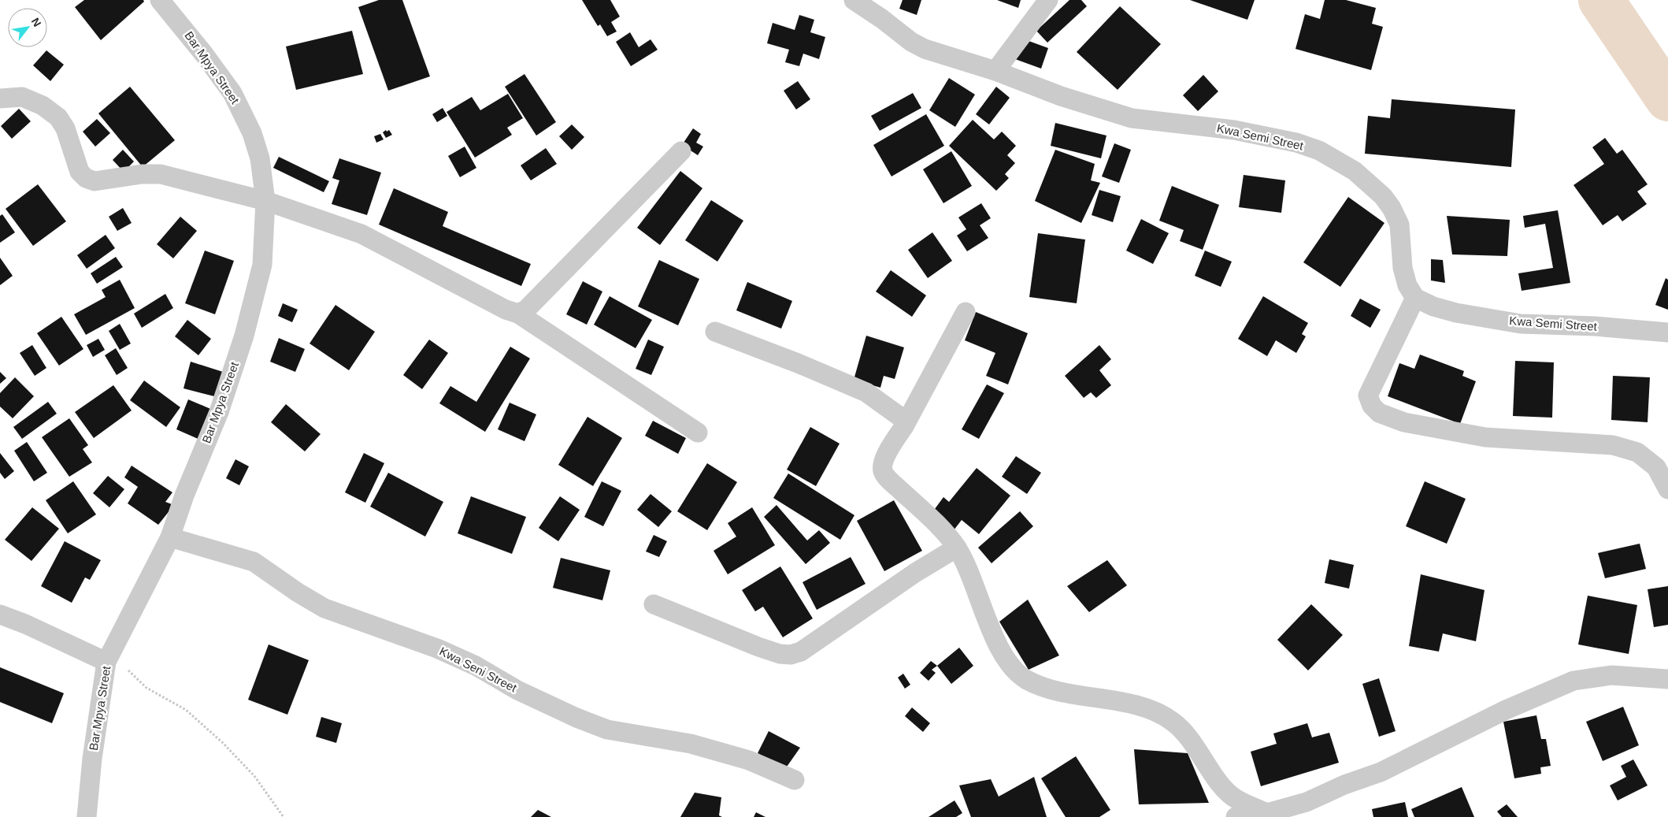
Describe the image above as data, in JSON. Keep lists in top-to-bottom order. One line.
{"streets":{"street":["Bar Mpya Street","Kwa Semi Street","Kwa Seni Street"]},"crossings":[["Bar Mpya Street","Kwa Seni Street"]],"north":"top right"}
